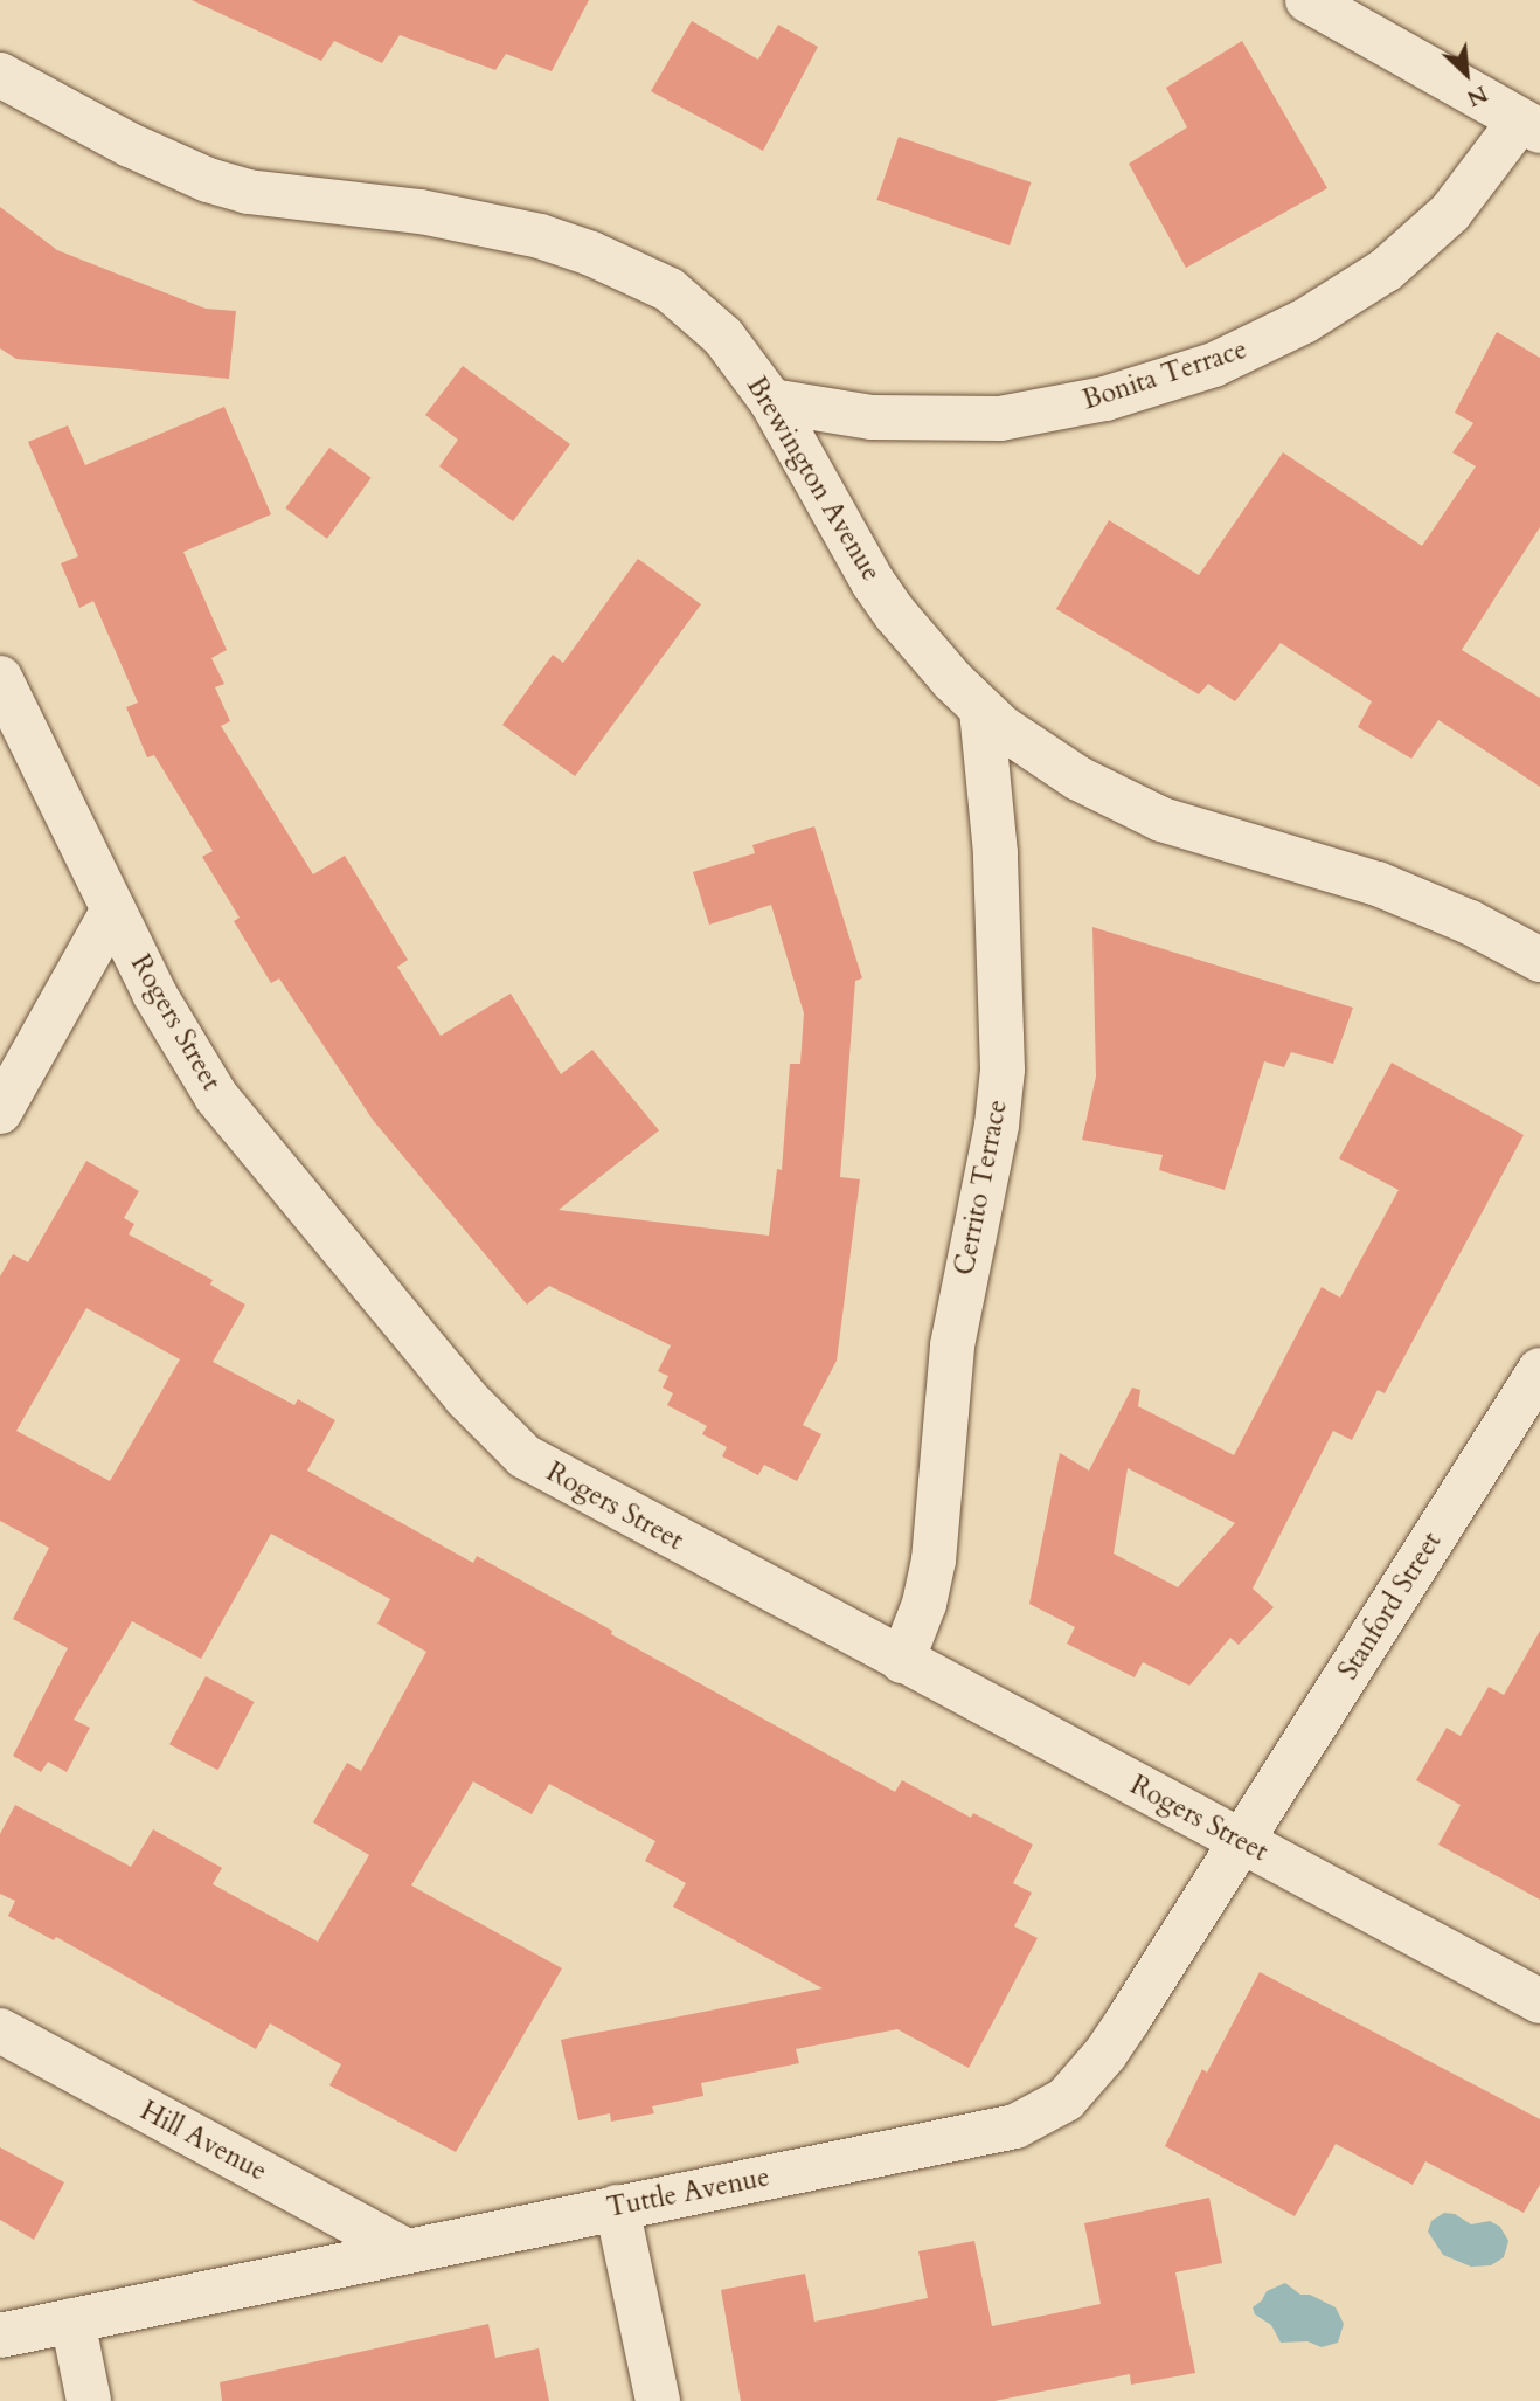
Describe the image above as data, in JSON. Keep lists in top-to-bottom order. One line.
{"streets":{"street":["Bonita Terrace","Brewington Avenue","Rogers Street","Cerrito Terrace","Stanford Street","Hill Avenue","Tuttle Avenue"]},"crossings":[["Bonita Terrace","Brewington Avenue"],["Brewington Avenue","Cerrito Terrace"],["Rogers Street","Cerrito Terrace"],["Rogers Street","Stanford Street"],["Rogers Street","Tuttle Avenue"],["Stanford Street","Tuttle Avenue"],["Hill Avenue","Tuttle Avenue"]],"north":"bottom right"}
